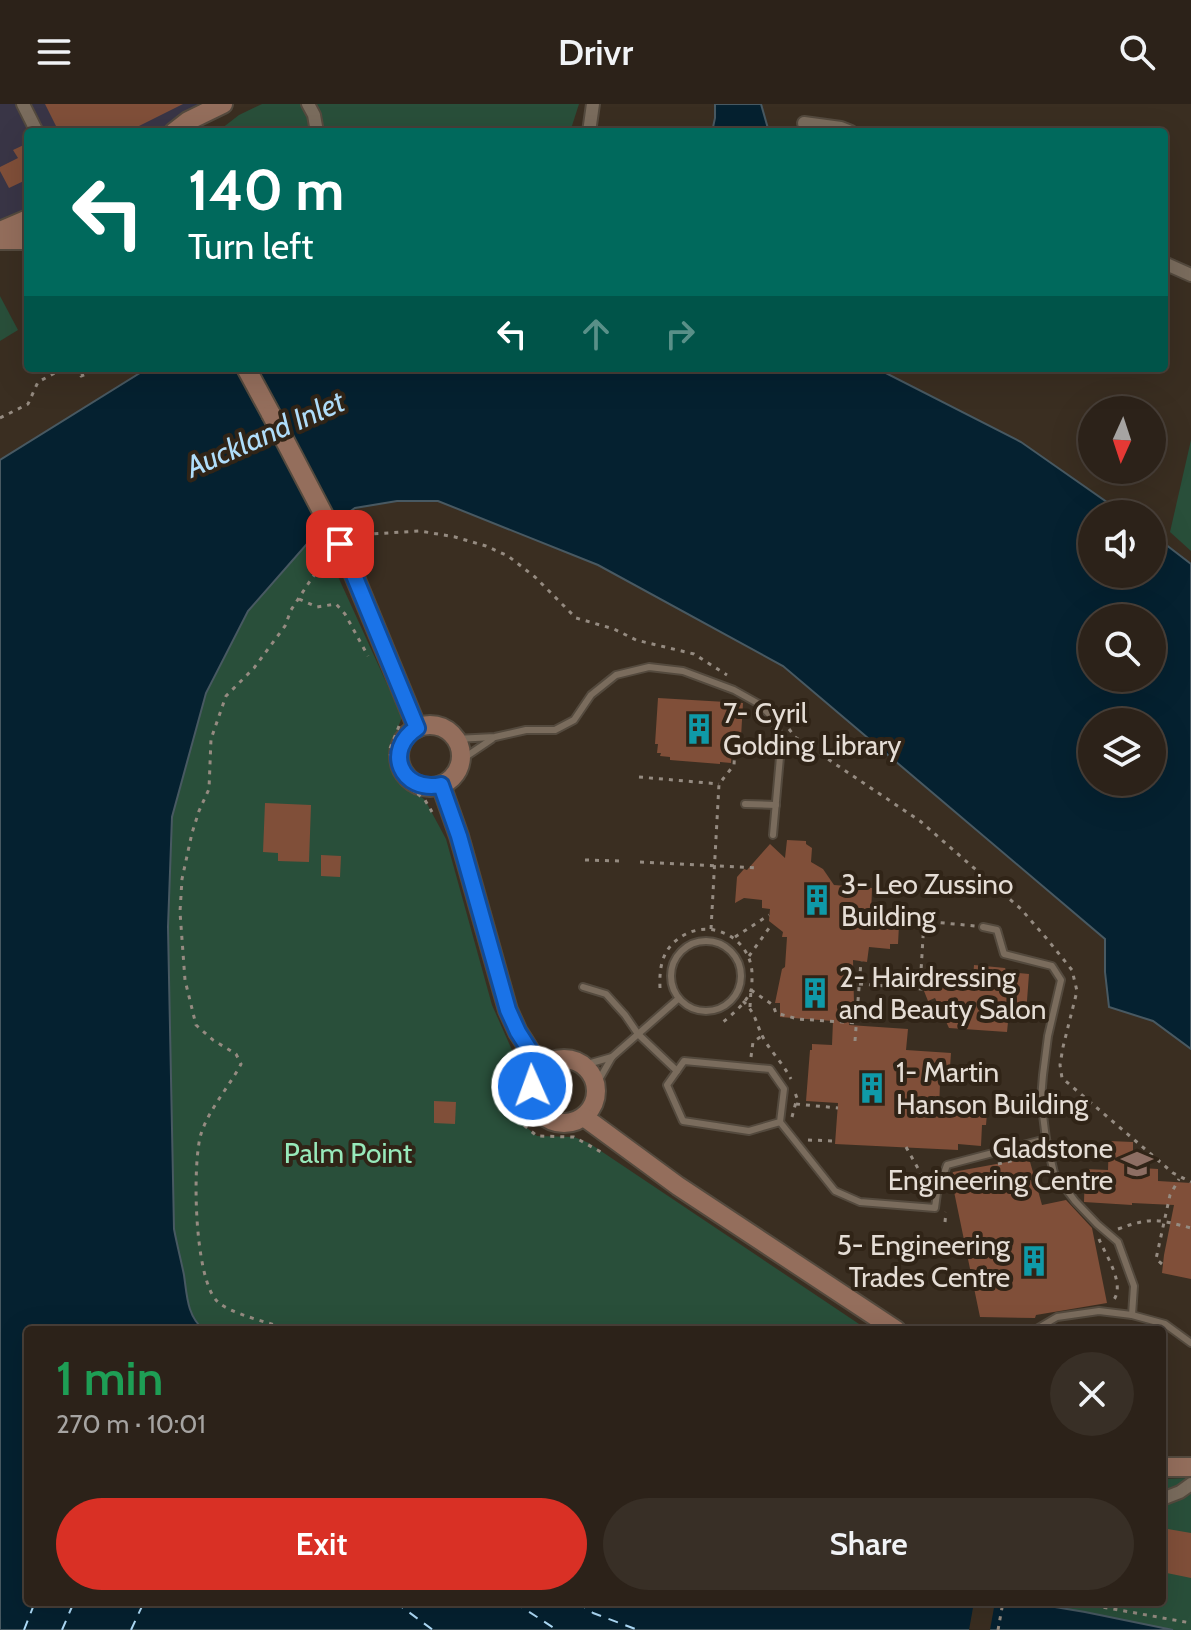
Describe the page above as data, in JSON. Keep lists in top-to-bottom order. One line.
{"water":["Auckland Inlet"],"parks":["Palm Point"],"places":{"building":["7- Cyril Golding Library","3- Leo Zussino Building","2- Hairdressing and Beauty Salon","1- Martin Hanson Building","5- Engineering Trades Centre"],"school or university":["Gladstone Engineering Centre"]},"north":"bottom","page":{"header":"Drivr","turn":["140 m","Turn left"],"heading":["1 min","270 m · 10:01"],"buttons":["Exit","Share"]}}
